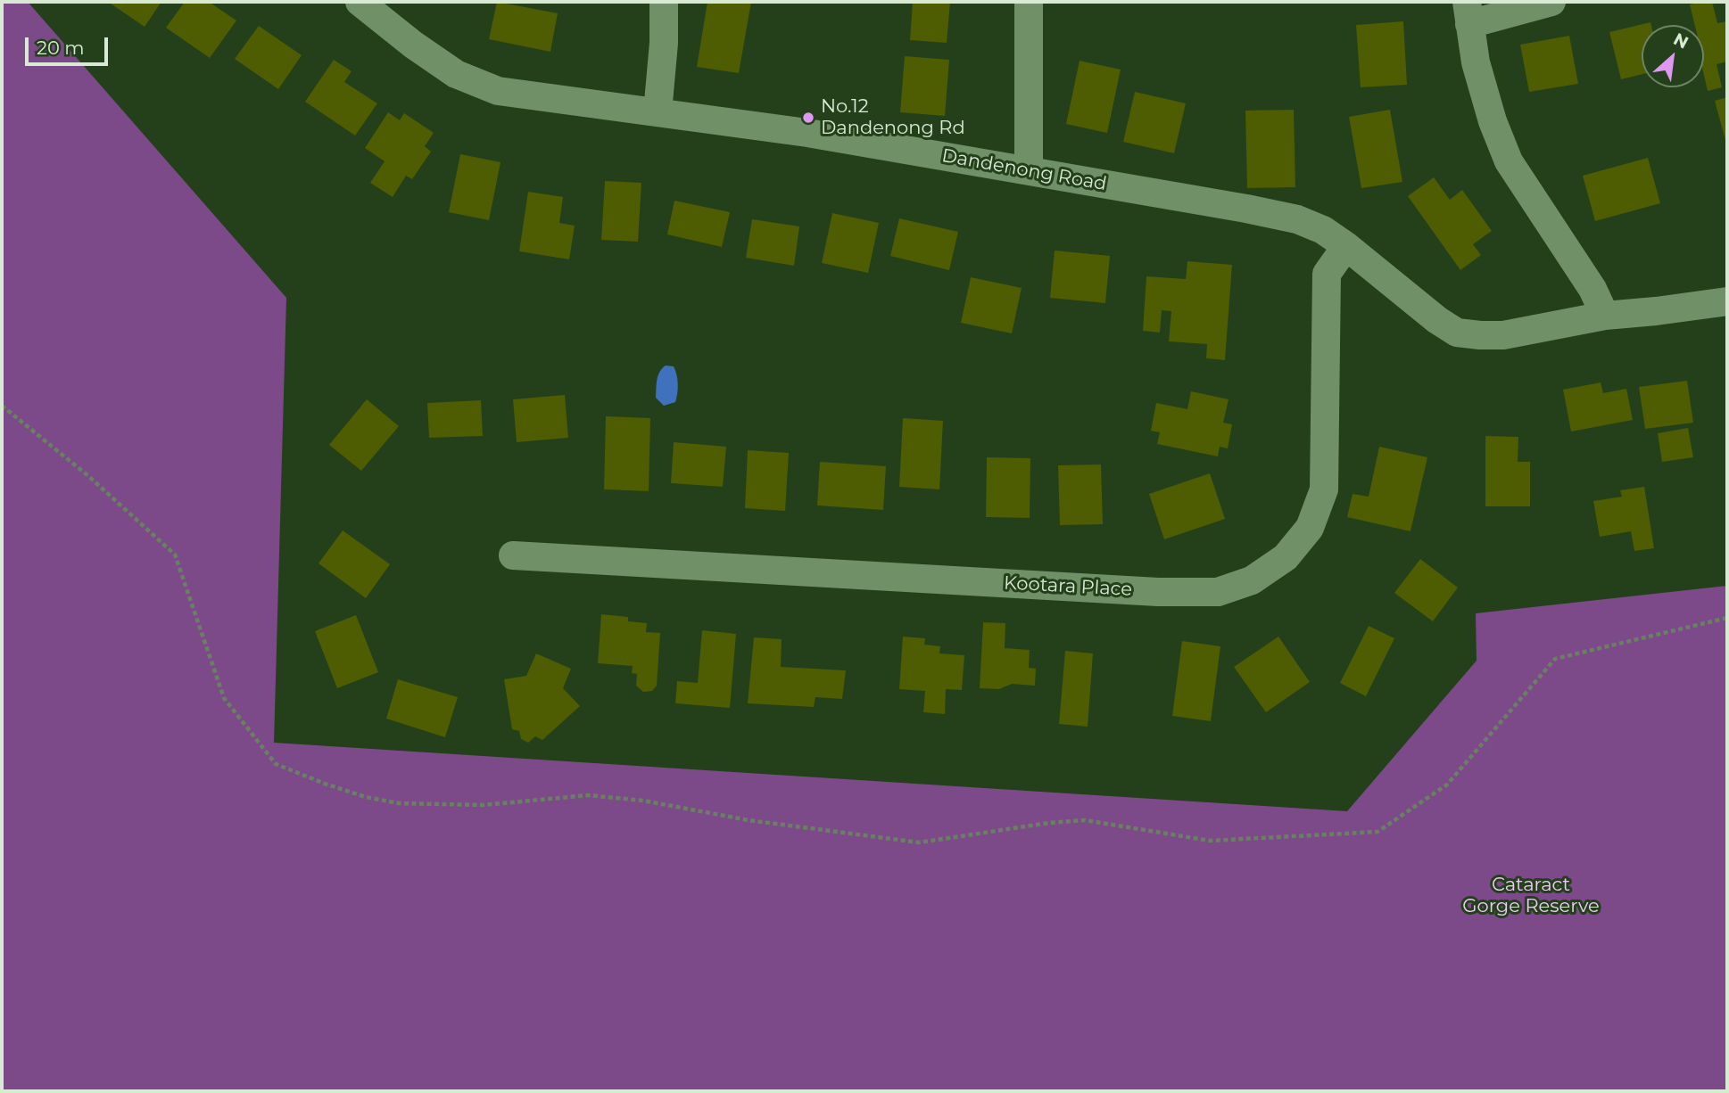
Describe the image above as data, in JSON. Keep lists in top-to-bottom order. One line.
{"streets":{"street":["Dandenong Road","Kootara Place"]},"crossings":[["Dandenong Road","Kootara Place"]],"parks":["Cataract Gorge Reserve"],"places":["No.12 Dandenong Rd"],"scale_bar":"20 m","north":"top right"}
